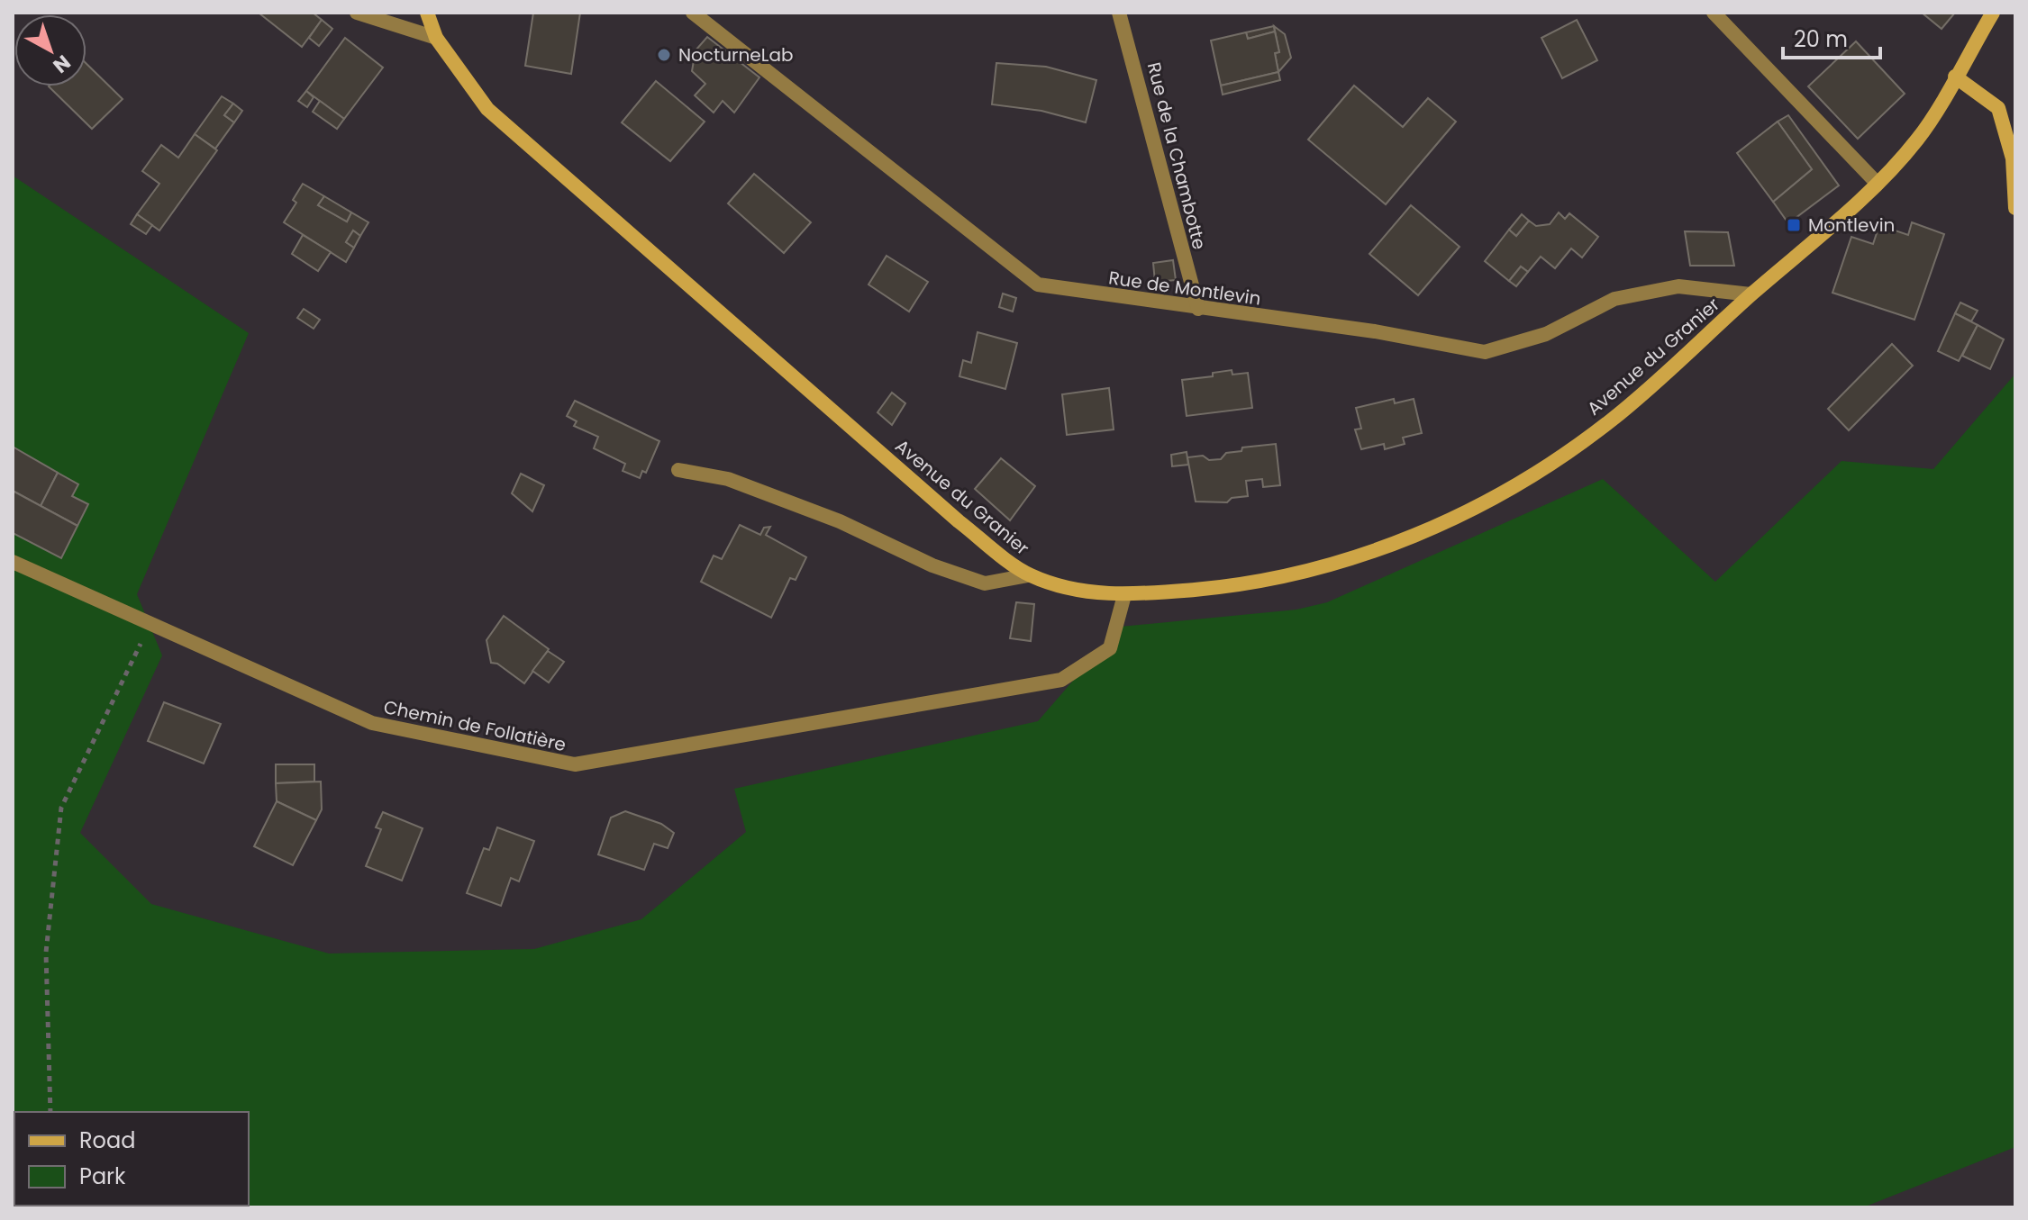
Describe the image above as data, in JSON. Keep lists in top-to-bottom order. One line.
{"streets":{"main road":["Avenue du Granier"],"street":["Rue de la Chambotte","Rue de Montlevin","Chemin de Follatière"]},"crossings":[["Rue de la Chambotte","Rue de Montlevin"],["Rue de Montlevin","Avenue du Granier"],["Avenue du Granier","Chemin de Follatière"]],"places":{"other":["NocturneLab"],"transit":["Montlevin"]},"legend":["Road","Park"],"scale_bar":"20 m","north":"bottom right"}
